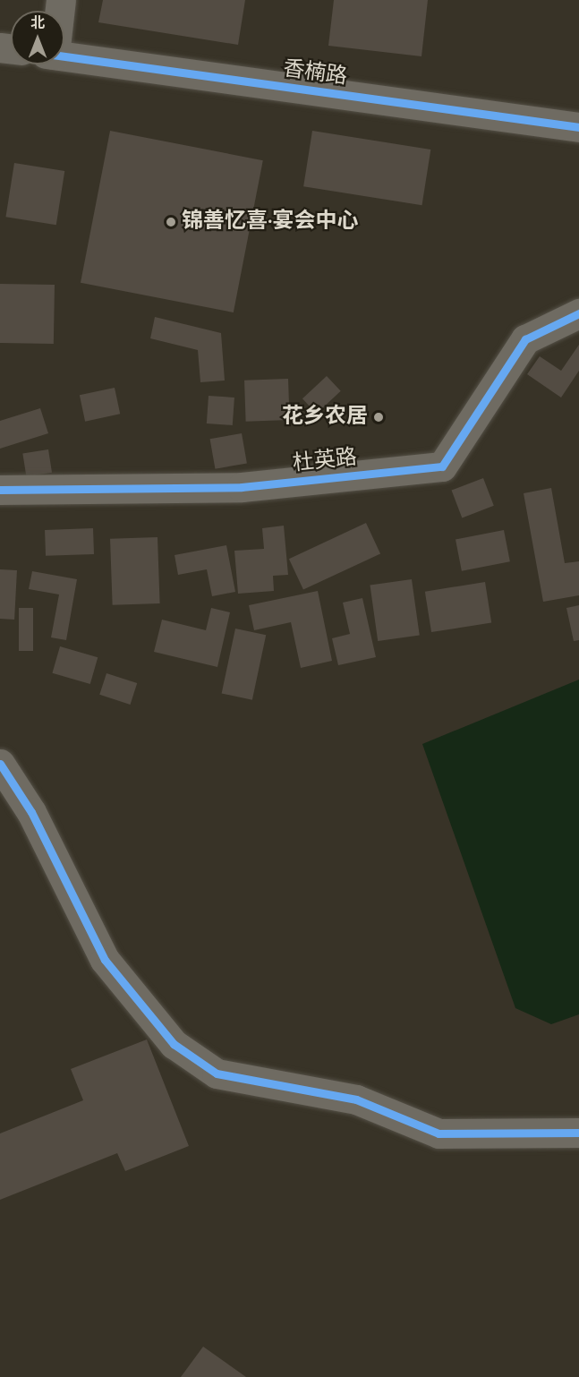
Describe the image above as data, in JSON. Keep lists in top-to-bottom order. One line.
{"streets":{"street":["香楠路","杜英路"]},"places":["锦善忆喜·宴会中心","花乡农居"],"north":"top"}
